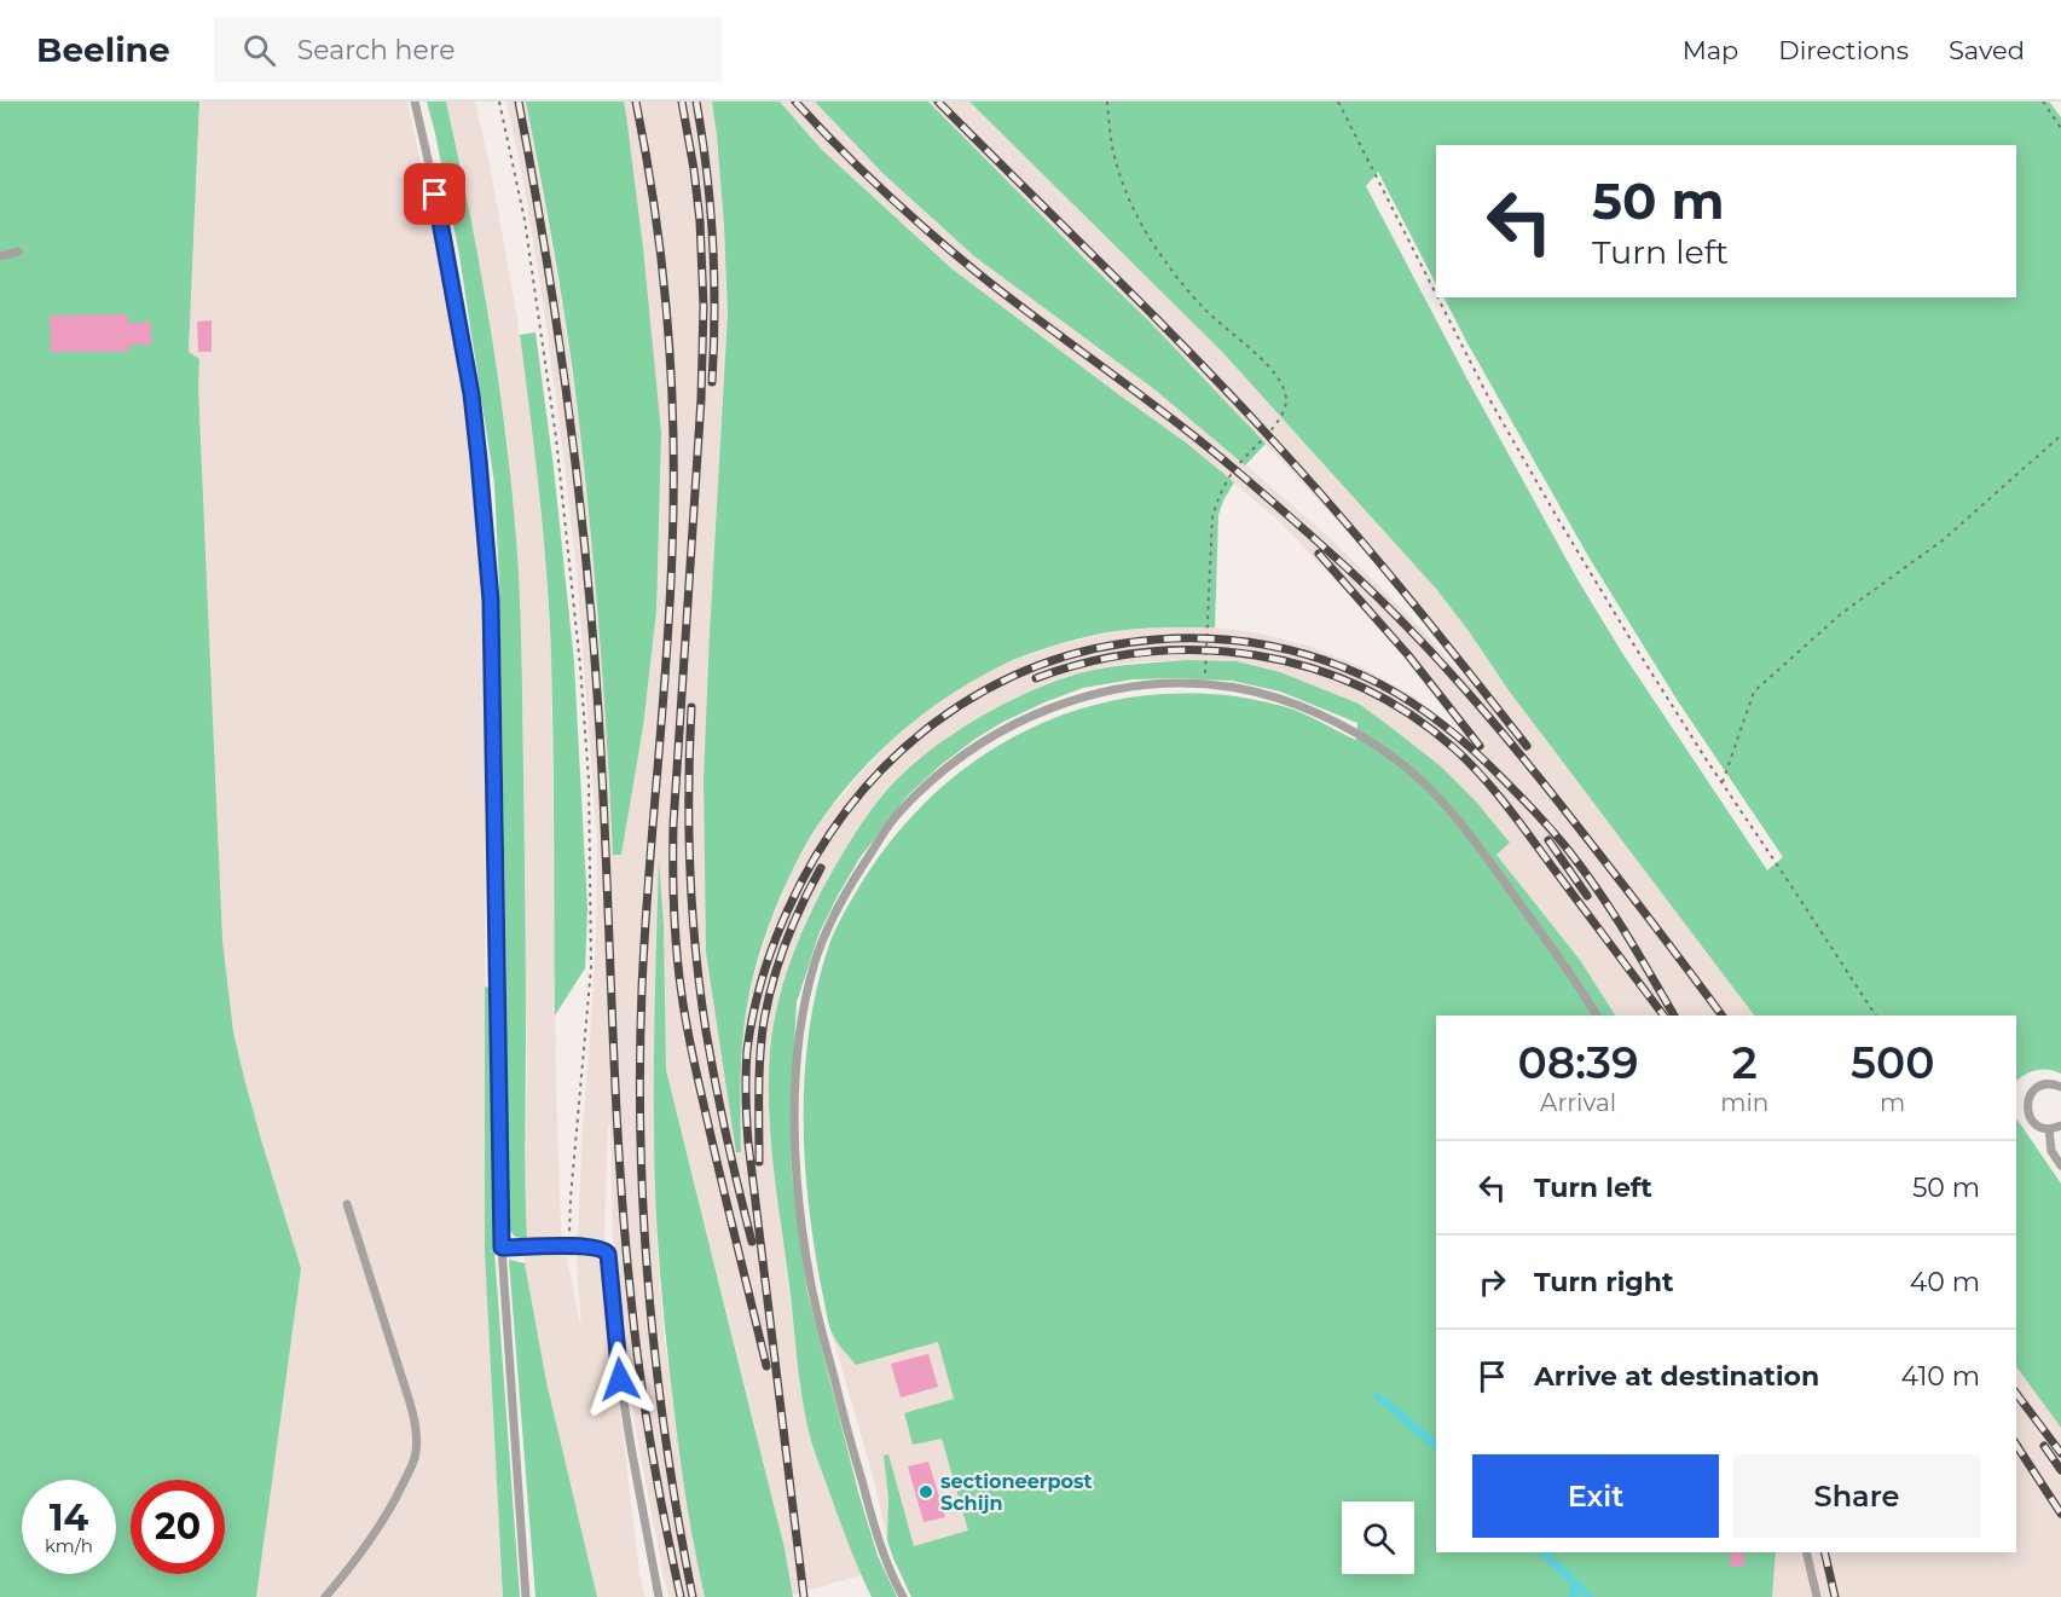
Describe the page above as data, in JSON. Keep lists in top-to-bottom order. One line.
{"places":["sectioneerpost Schijn"],"page":{"header":"Beeline","search":"Search here","nav":["Map","Directions","Saved"],"turn":["50 m","Turn left"],"eta":["08:39","Arrival","2","min","500","m"],"list":[{"name":"Turn left","value":"50 m"},{"name":"Turn right","value":"40 m"},{"name":"Arrive at destination","value":"410 m"}],"buttons":["Exit","Share"],"speed":"14 km/h","limit":"20"}}
